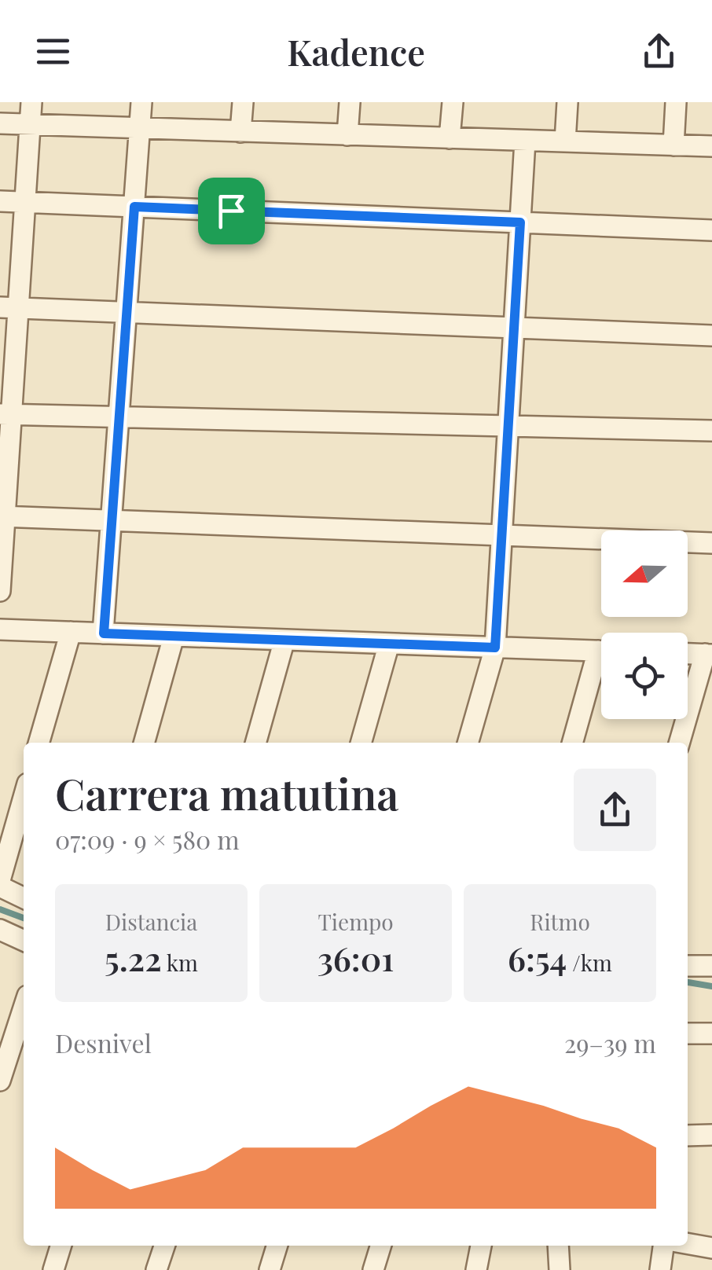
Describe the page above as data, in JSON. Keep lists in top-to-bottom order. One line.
{"north":"left","page":{"header":"Kadence","heading":["Carrera matutina","07:09 · 9 × 580 m"],"stats":[["Distancia","5.22 km"],["Tiempo","36:01"],["Ritmo","6:54 /km"]],"chart":["Desnivel","29–39 m"]}}
